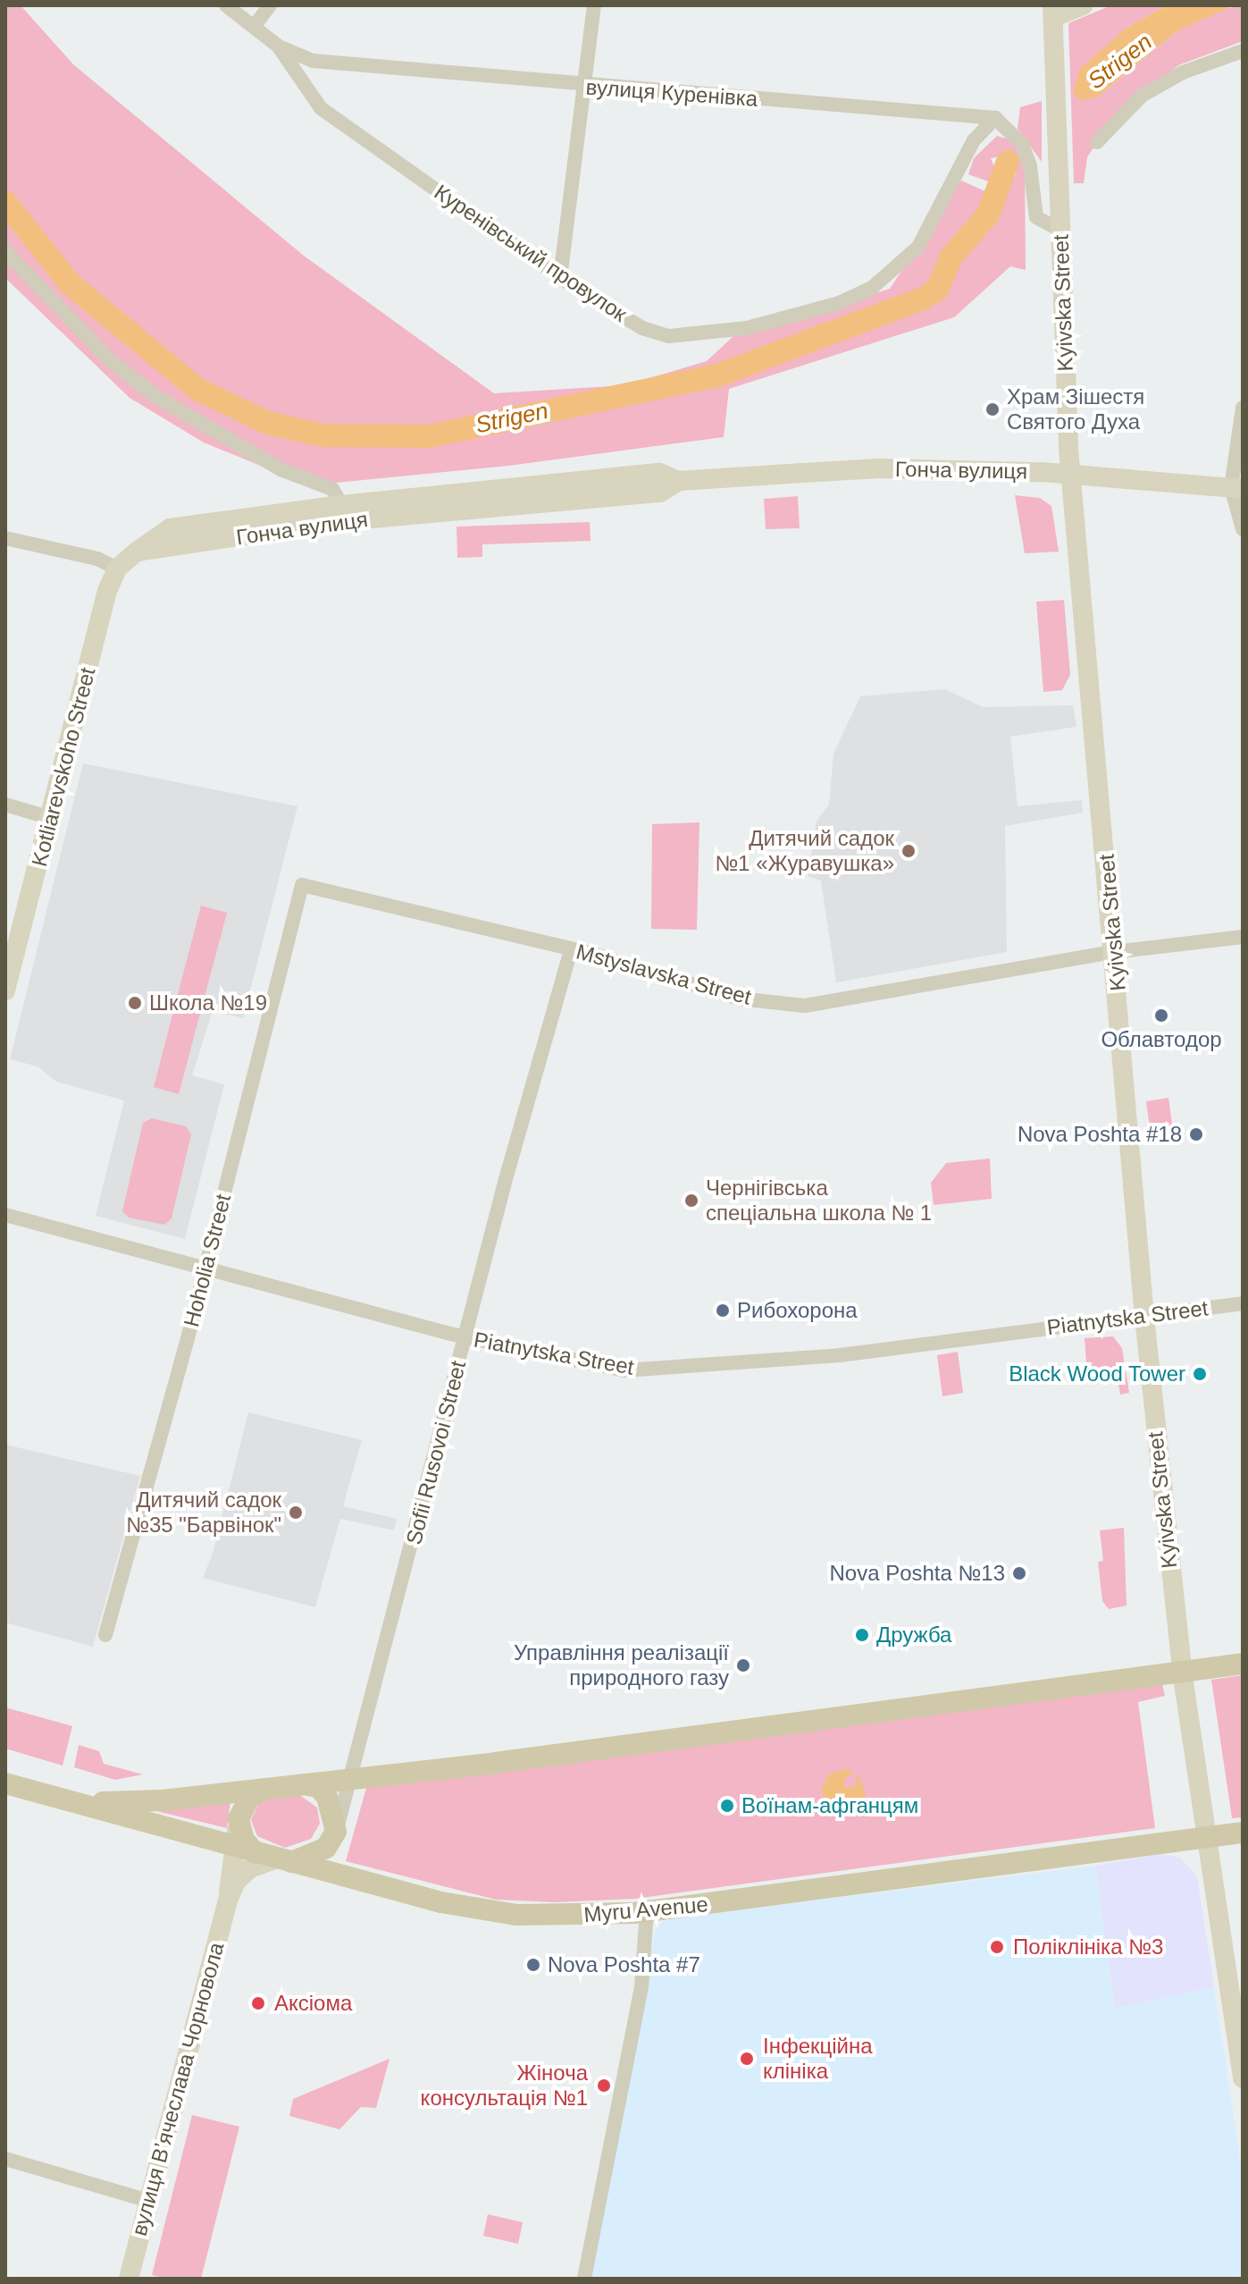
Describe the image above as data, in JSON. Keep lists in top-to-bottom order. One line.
{"streets":{"main road":["Kyivska Street","Гонча вулиця","Kotliarevskoho Street","Myru Avenue","вулиця Вʼячеслава Чорновола"],"street":["вулиця Куренівка","Куренівський провулок","Mstyslavska Street","Hoholia Street","Piatnytska Street","Sofii Rusovoi Street"]},"crossings":[["вулиця Куренівка","Куренівський провулок"],["Kyivska Street","Гонча вулиця"],["Kyivska Street","Mstyslavska Street"],["Kyivska Street","Piatnytska Street"],["Kyivska Street","Myru Avenue"],["Гонча вулиця","Kotliarevskoho Street"],["Mstyslavska Street","Hoholia Street"],["Mstyslavska Street","Sofii Rusovoi Street"],["Hoholia Street","Piatnytska Street"],["Piatnytska Street","Sofii Rusovoi Street"],["Sofii Rusovoi Street","Myru Avenue"],["Sofii Rusovoi Street","вулиця Вʼячеслава Чорновола"],["Myru Avenue","вулиця Вʼячеслава Чорновола"]],"water":["Strigen"],"places":["Храм Зішестя Святого Духа","Дитячий садок №1 «Журавушка»","Школа №19","Облавтодор","Nova Poshta #18","Чернігівська спеціальна школа № 1","Рибохорона","Black Wood Tower","Дитячий садок №35 \"Барвінок\"","Nova Poshta №13","Дружба","Управління реалізації природного газу","Воїнам-афганцям","Поліклініка №3","Nova Poshta #7","Аксіома","Інфекційна клініка","Жіноча консультація №1"]}
